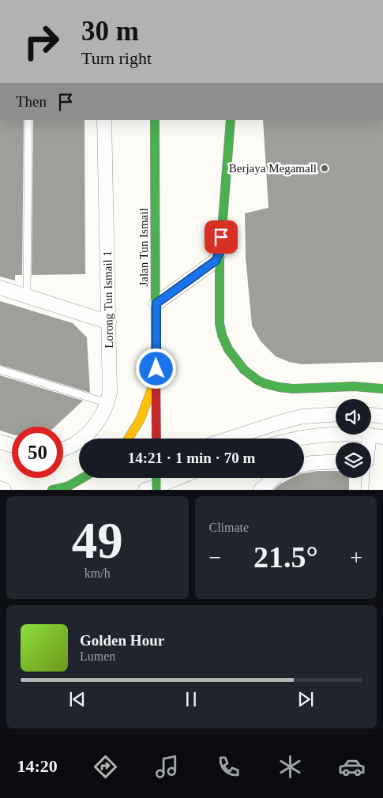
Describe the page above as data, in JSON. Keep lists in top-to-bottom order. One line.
{"streets":{"main road":["Jalan Tun Ismail"],"street":["Lorong Tun Ismail 1"]},"places":["Berjaya Megamall"],"page":{"turn":["30 m","Turn right"],"then":"Then","limit":"50","trip":"14:21 · 1 min · 70 m","tile":[["49","km/h"],"Climate"],"heat":["−","21.5°","+"],"song":["Golden Hour","Lumen"],"tabs":"14:20"}}
